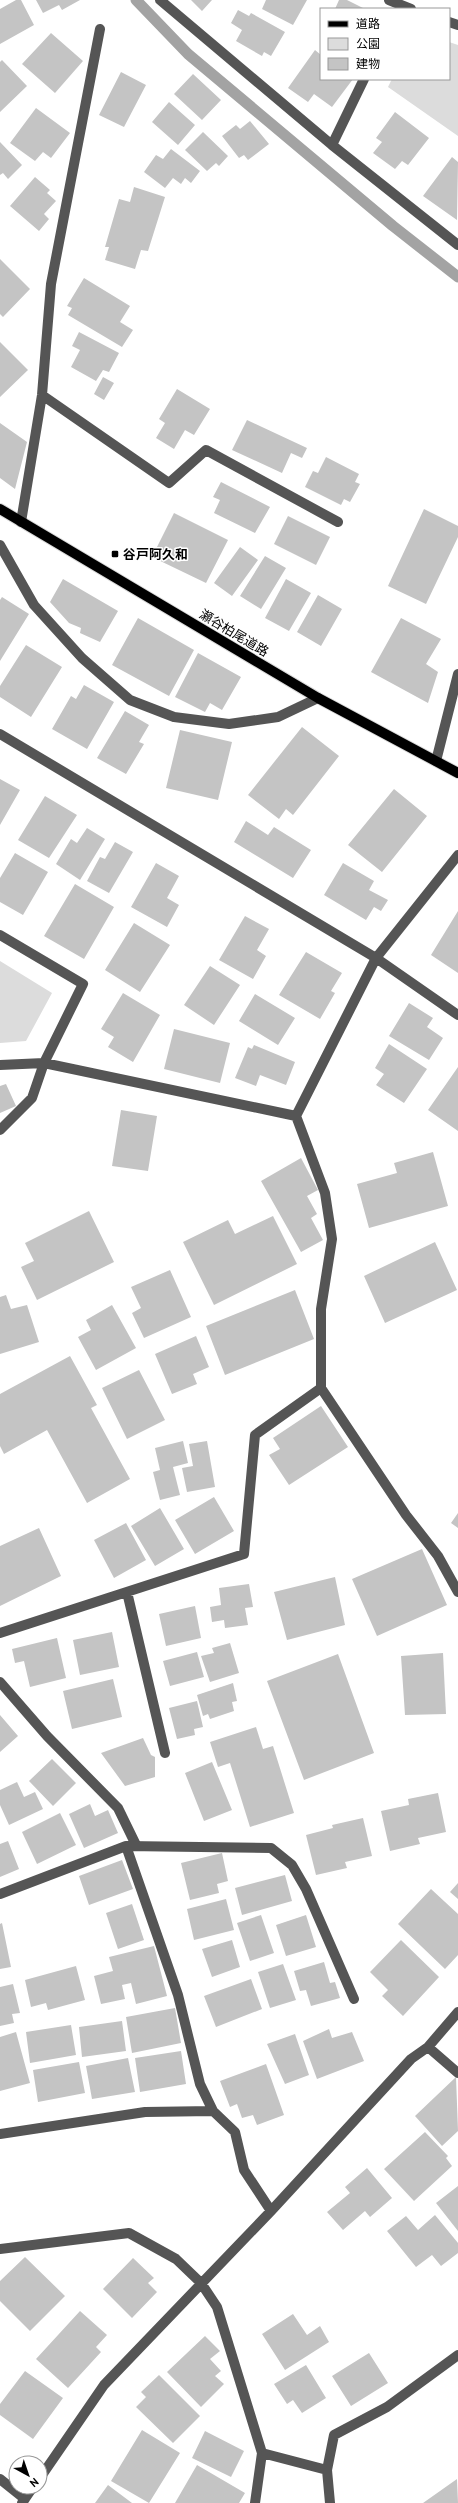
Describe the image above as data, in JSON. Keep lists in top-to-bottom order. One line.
{"streets":{"main road":["瀬谷柏尾道路"]},"places":{"transit":["谷戸阿久和"]},"legend":["道路","公園","建物"],"north":"bottom right"}
